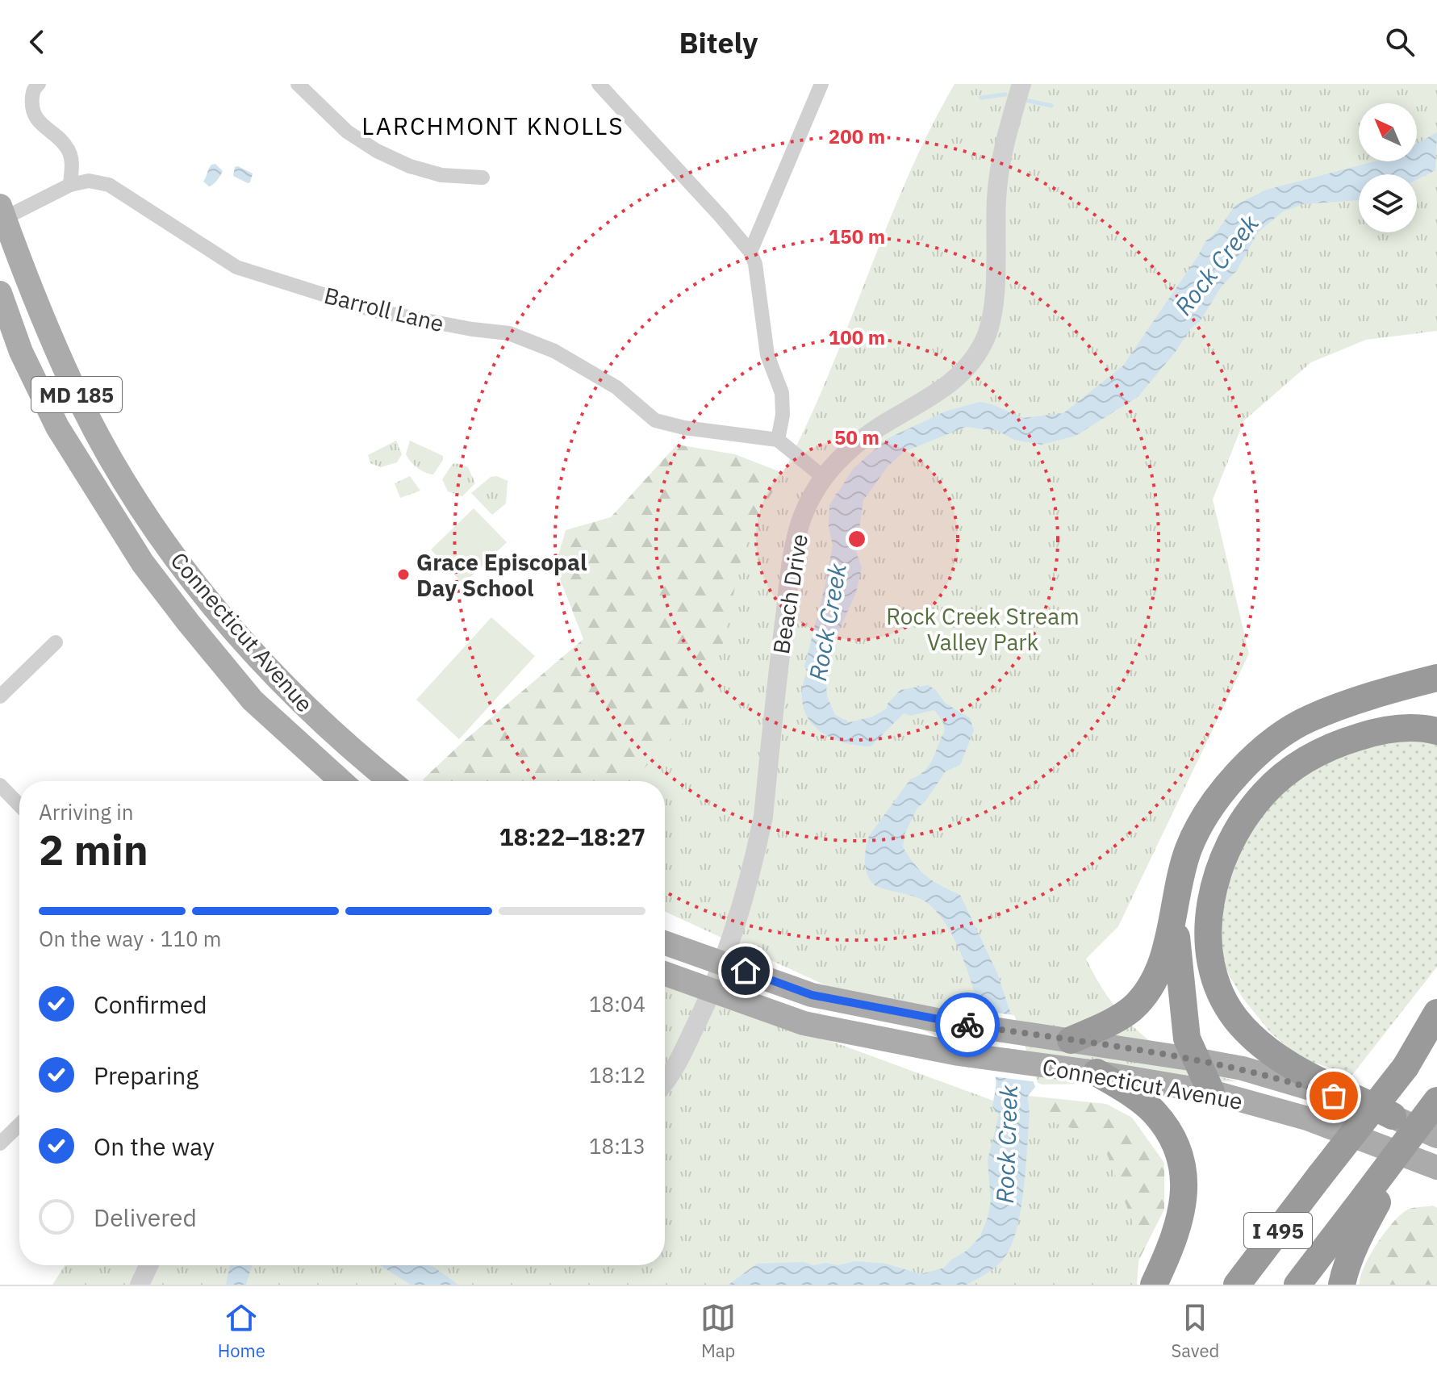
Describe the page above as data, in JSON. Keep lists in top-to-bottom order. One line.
{"streets":{"highway":["I 495"],"main road":["MD 185","Connecticut Avenue"],"street":["Barroll Lane","Beach Drive"]},"crossings":[["Barroll Lane","Connecticut Avenue"],["Beach Drive","Connecticut Avenue"]],"districts":["LARCHMONT KNOLLS"],"water":["Rock Creek"],"parks":["Rock Creek Stream Valley Park"],"places":["Grace Episcopal Day School"],"north":"top left","page":{"header":"Bitely","heading":["2 min","Arriving in","18:22–18:27"],"bar":"On the way · 110 m","list":[["Confirmed","18:04"],["Preparing","18:12"],["On the way","18:13"],"Delivered"],"tabs":["Home","Map","Saved"]},"rings":["200 m","150 m","100 m","50 m"]}
